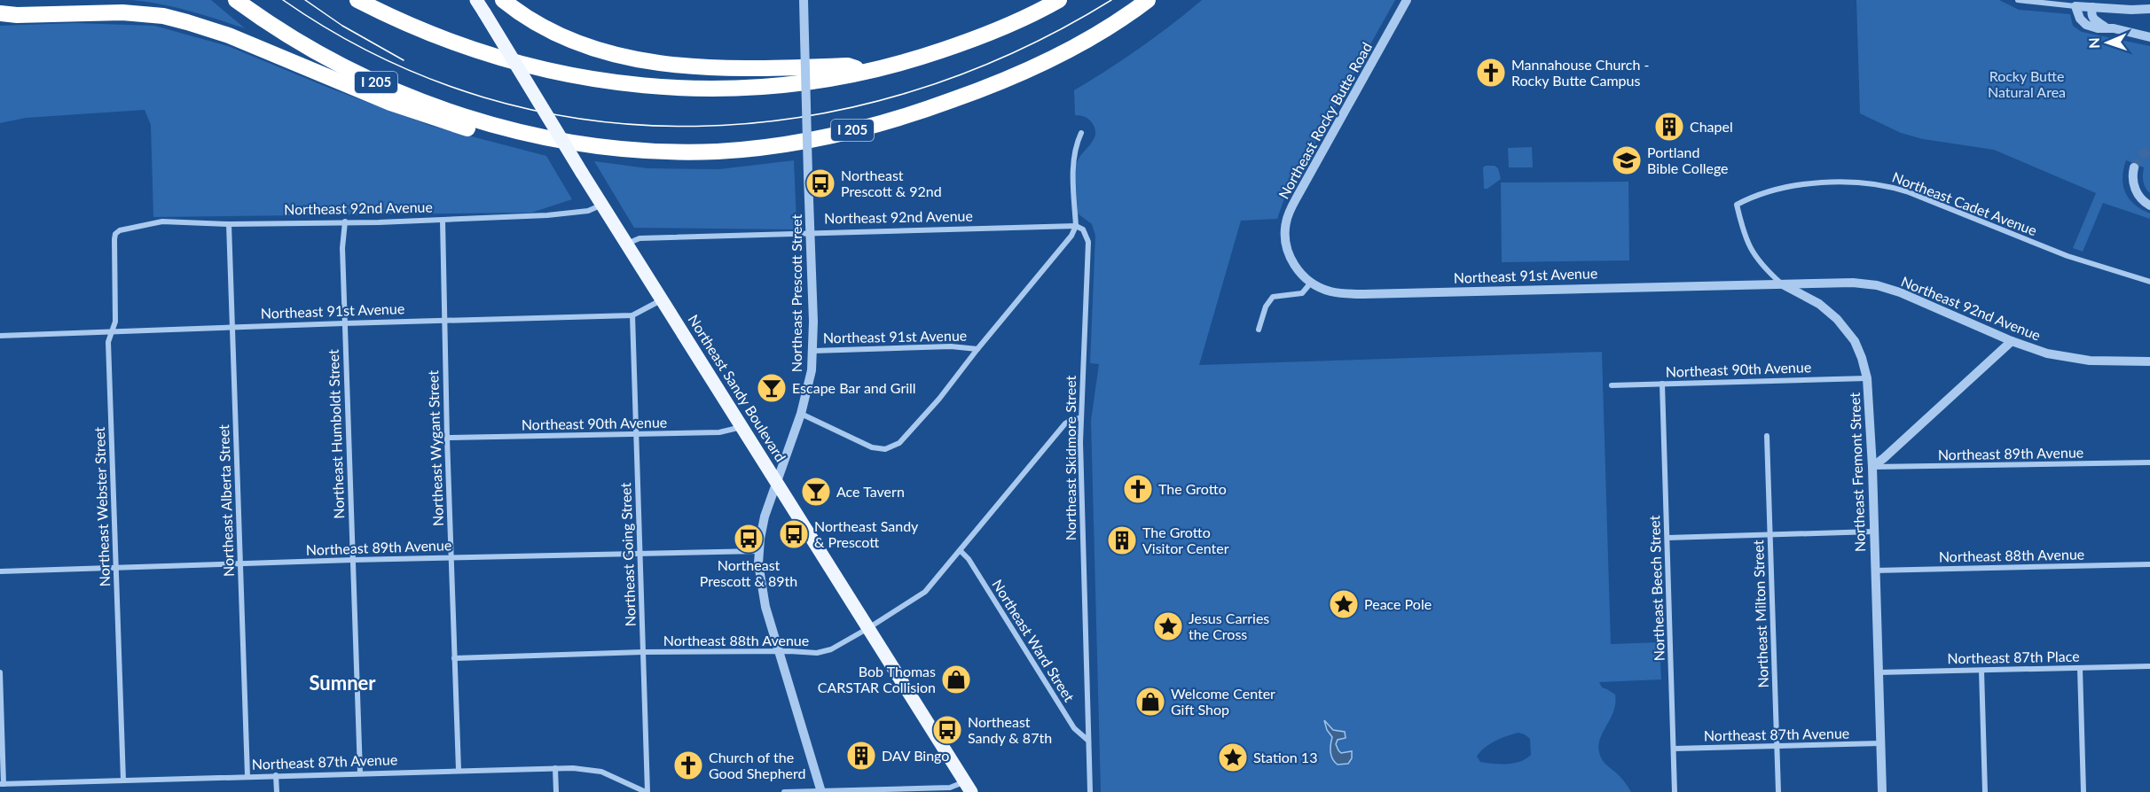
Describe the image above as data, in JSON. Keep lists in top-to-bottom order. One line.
{"streets":{"highway":["I 205"],"main road":["Northeast Sandy Boulevard"],"street":["Northeast Rocky Butte Road","Northeast Cadet Avenue","Northeast 92nd Avenue","Northeast 91st Avenue","Northeast Prescott Street","Northeast 90th Avenue","Northeast Humboldt Street","Northeast Wygant Street","Northeast 89th Avenue","Northeast Skidmore Street","Northeast Fremont Street","Northeast Alberta Street","Northeast Webster Street","Northeast Going Street","Northeast 88th Avenue","Northeast Beech Street","Northeast Milton Street","Northeast Ward Street","Northeast 87th Place","Northeast 87th Avenue"]},"crossings":[["Northeast Rocky Butte Road","Northeast 91st Avenue"],["Northeast Cadet Avenue","Northeast Fremont Street"],["Northeast 92nd Avenue","Northeast 91st Avenue"],["Northeast 92nd Avenue","Northeast Prescott Street"],["Northeast 92nd Avenue","Northeast Sandy Boulevard"],["Northeast 92nd Avenue","Northeast Humboldt Street"],["Northeast 92nd Avenue","Northeast Wygant Street"],["Northeast 92nd Avenue","Northeast Skidmore Street"],["Northeast 92nd Avenue","Northeast Fremont Street"],["Northeast 92nd Avenue","Northeast Alberta Street"],["Northeast 92nd Avenue","Northeast Webster Street"],["Northeast 91st Avenue","Northeast Prescott Street"],["Northeast 91st Avenue","Northeast Sandy Boulevard"],["Northeast 91st Avenue","Northeast Humboldt Street"],["Northeast 91st Avenue","Northeast Wygant Street"],["Northeast 91st Avenue","Northeast Fremont Street"],["Northeast 91st Avenue","Northeast Alberta Street"],["Northeast 91st Avenue","Northeast Webster Street"],["Northeast 91st Avenue","Northeast Going Street"],["Northeast Prescott Street","Northeast Sandy Boulevard"],["Northeast Prescott Street","Northeast 89th Avenue"],["Northeast Prescott Street","Northeast 88th Avenue"],["Northeast 90th Avenue","Northeast Sandy Boulevard"],["Northeast 90th Avenue","Northeast Wygant Street"],["Northeast 90th Avenue","Northeast Fremont Street"],["Northeast 90th Avenue","Northeast Going Street"],["Northeast 90th Avenue","Northeast Beech Street"],["Northeast Sandy Boulevard","Northeast 88th Avenue"],["Northeast Humboldt Street","Northeast 89th Avenue"],["Northeast Humboldt Street","Northeast 87th Avenue"],["Northeast Wygant Street","Northeast 89th Avenue"],["Northeast Wygant Street","Northeast 88th Avenue"],["Northeast Wygant Street","Northeast 87th Avenue"],["Northeast 89th Avenue","Northeast Fremont Street"],["Northeast 89th Avenue","Northeast Alberta Street"],["Northeast 89th Avenue","Northeast Webster Street"],["Northeast 89th Avenue","Northeast Going Street"],["Northeast Skidmore Street","Northeast 88th Avenue"],["Northeast Skidmore Street","Northeast Ward Street"],["Northeast Fremont Street","Northeast 88th Avenue"],["Northeast Fremont Street","Northeast 87th Place"],["Northeast Fremont Street","Northeast 87th Avenue"],["Northeast Alberta Street","Northeast 87th Avenue"],["Northeast Webster Street","Northeast 87th Avenue"],["Northeast Going Street","Northeast 88th Avenue"],["Northeast Going Street","Northeast 87th Avenue"],["Northeast 88th Avenue","Northeast Ward Street"],["Northeast Beech Street","Northeast 87th Avenue"],["Northeast Milton Street","Northeast 87th Avenue"]],"districts":["Sumner"],"parks":["Rocky Butte Natural Area"],"places":{"church":["Mannahouse Church - Rocky Butte Campus","The Grotto","Church of the Good Shepherd"],"building":["Chapel","The Grotto Visitor Center","DAV Bingo"],"school or university":["Portland Bible College"],"bus stop":["Northeast Prescott & 92nd","Northeast Sandy & Prescott","Northeast Prescott & 89th","Northeast Sandy & 87th"],"bar":["Escape Bar and Grill","Ace Tavern"],"place":["Peace Pole","Jesus Carries the Cross","Station 13"],"shop":["Bob Thomas CARSTAR Collision","Welcome Center Gift Shop"]},"north":"left"}
